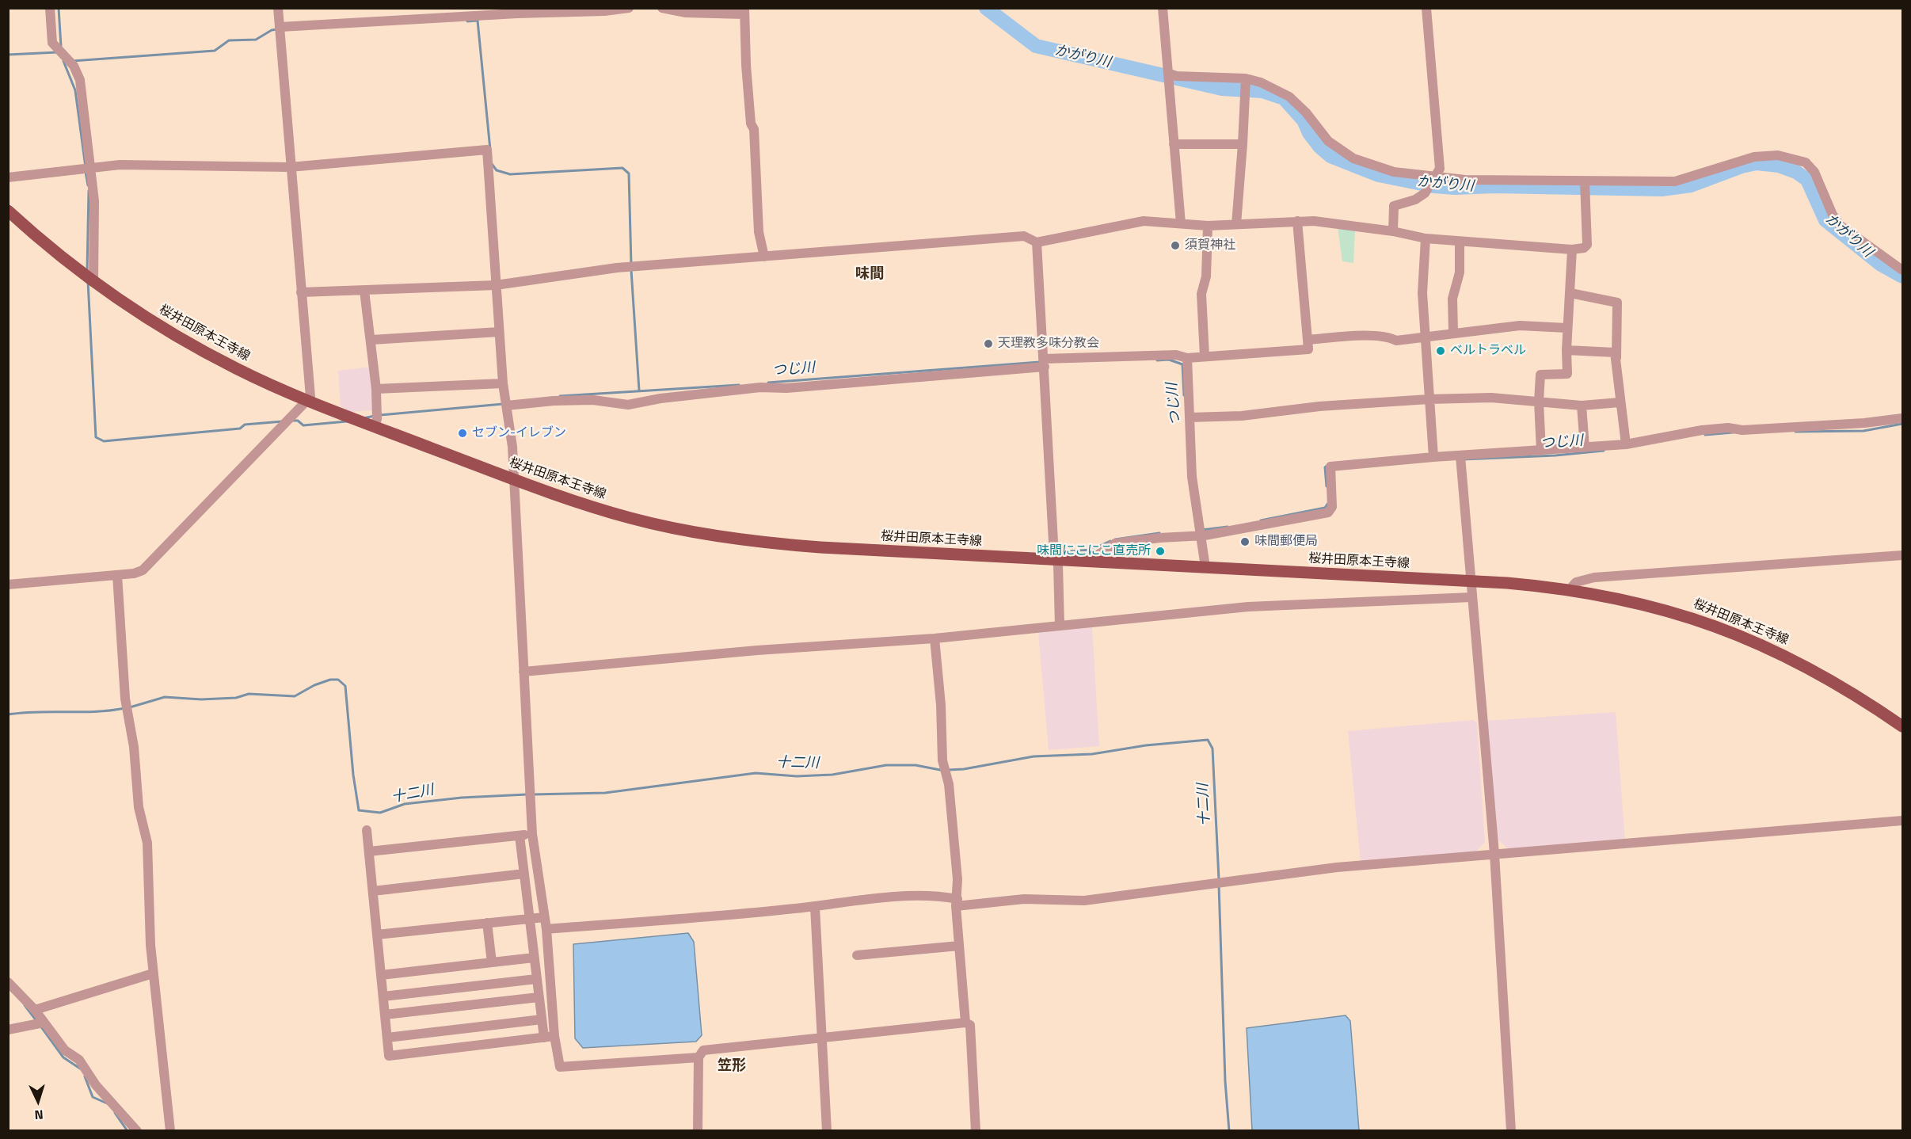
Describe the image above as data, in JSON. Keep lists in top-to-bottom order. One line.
{"streets":{"main road":["桜井田原本王寺線"]},"districts":["味間","笠形"],"water":["かがり川","つじ川","十二川"],"places":["須賀神社","天理教多味分教会","ベルトラベル","セブン-イレブン","味間郵便局","味間にこにこ直売所"],"north":"bottom"}
